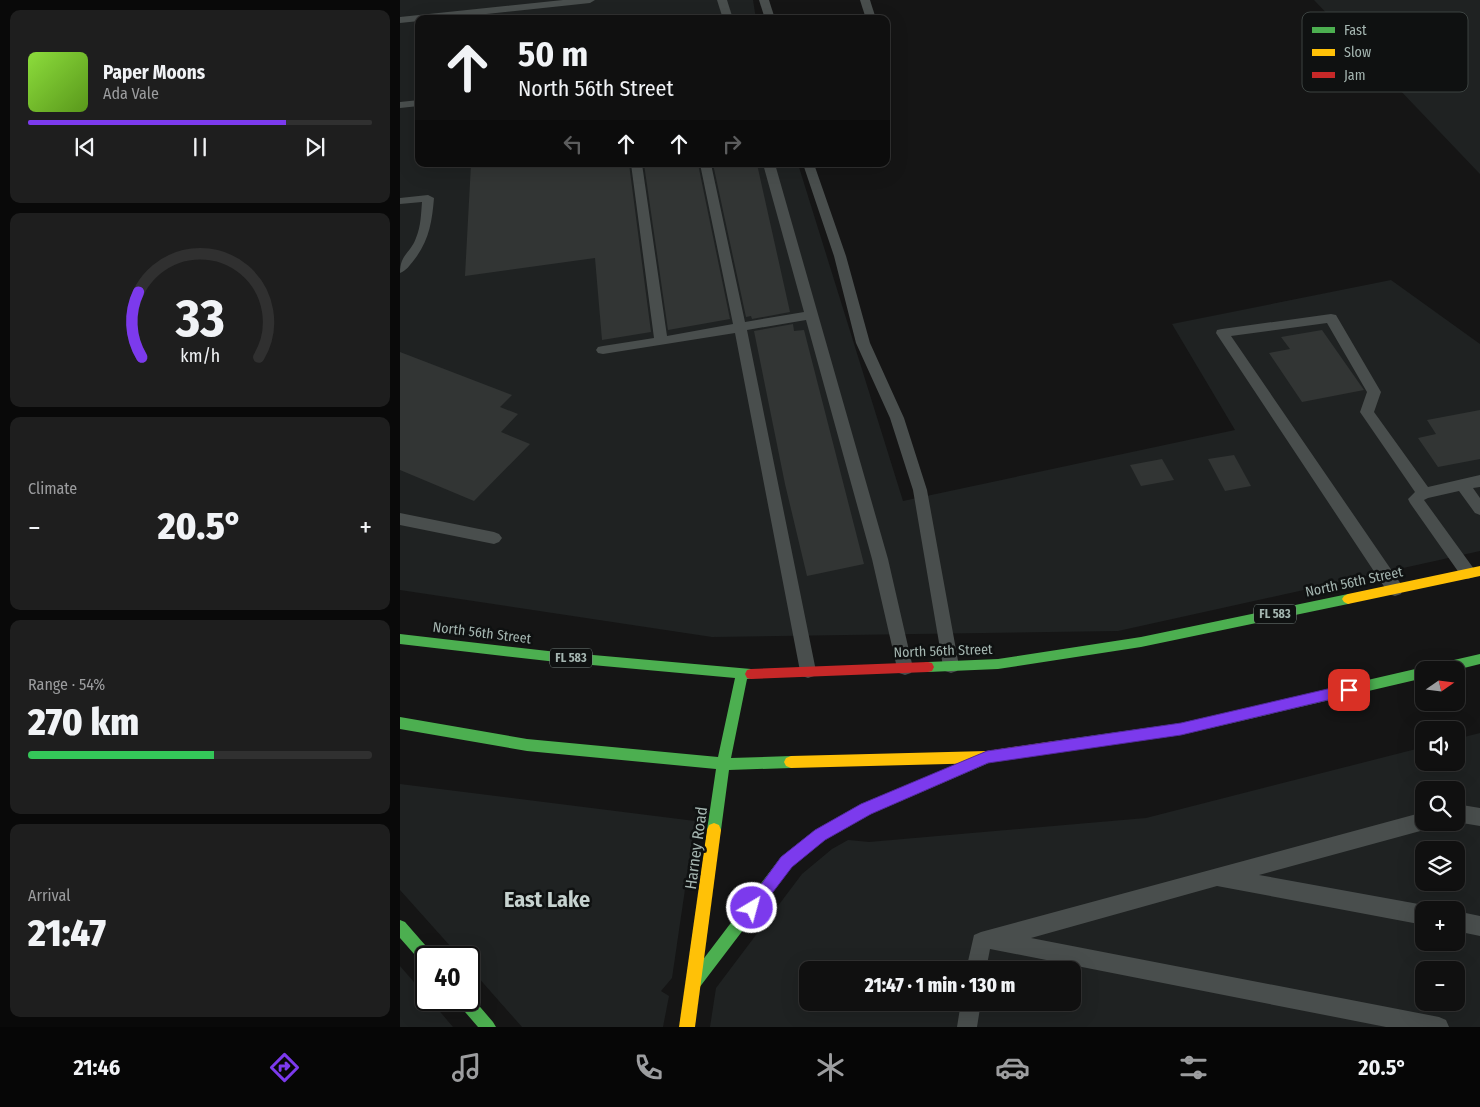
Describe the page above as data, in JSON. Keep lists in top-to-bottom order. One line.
{"streets":{"main road":["North 56th Street","FL 583","Harney Road"]},"crossings":[["North 56th Street","Harney Road"]],"districts":["East Lake"],"legend":["Fast","Slow","Jam"],"north":"right","page":{"turn":["50 m","North 56th Street"],"song":["Paper Moons","Ada Vale"],"tile":["Climate",["Range · 54%","270 km"],["Arrival","21:47"]],"heat":["−","20.5°","+"],"map_buttons":["+","−"],"limit":"40","trip":"21:47 · 1 min · 130 m","tabs":["21:46","20.5°"],"gauge":["33","km/h"]}}
